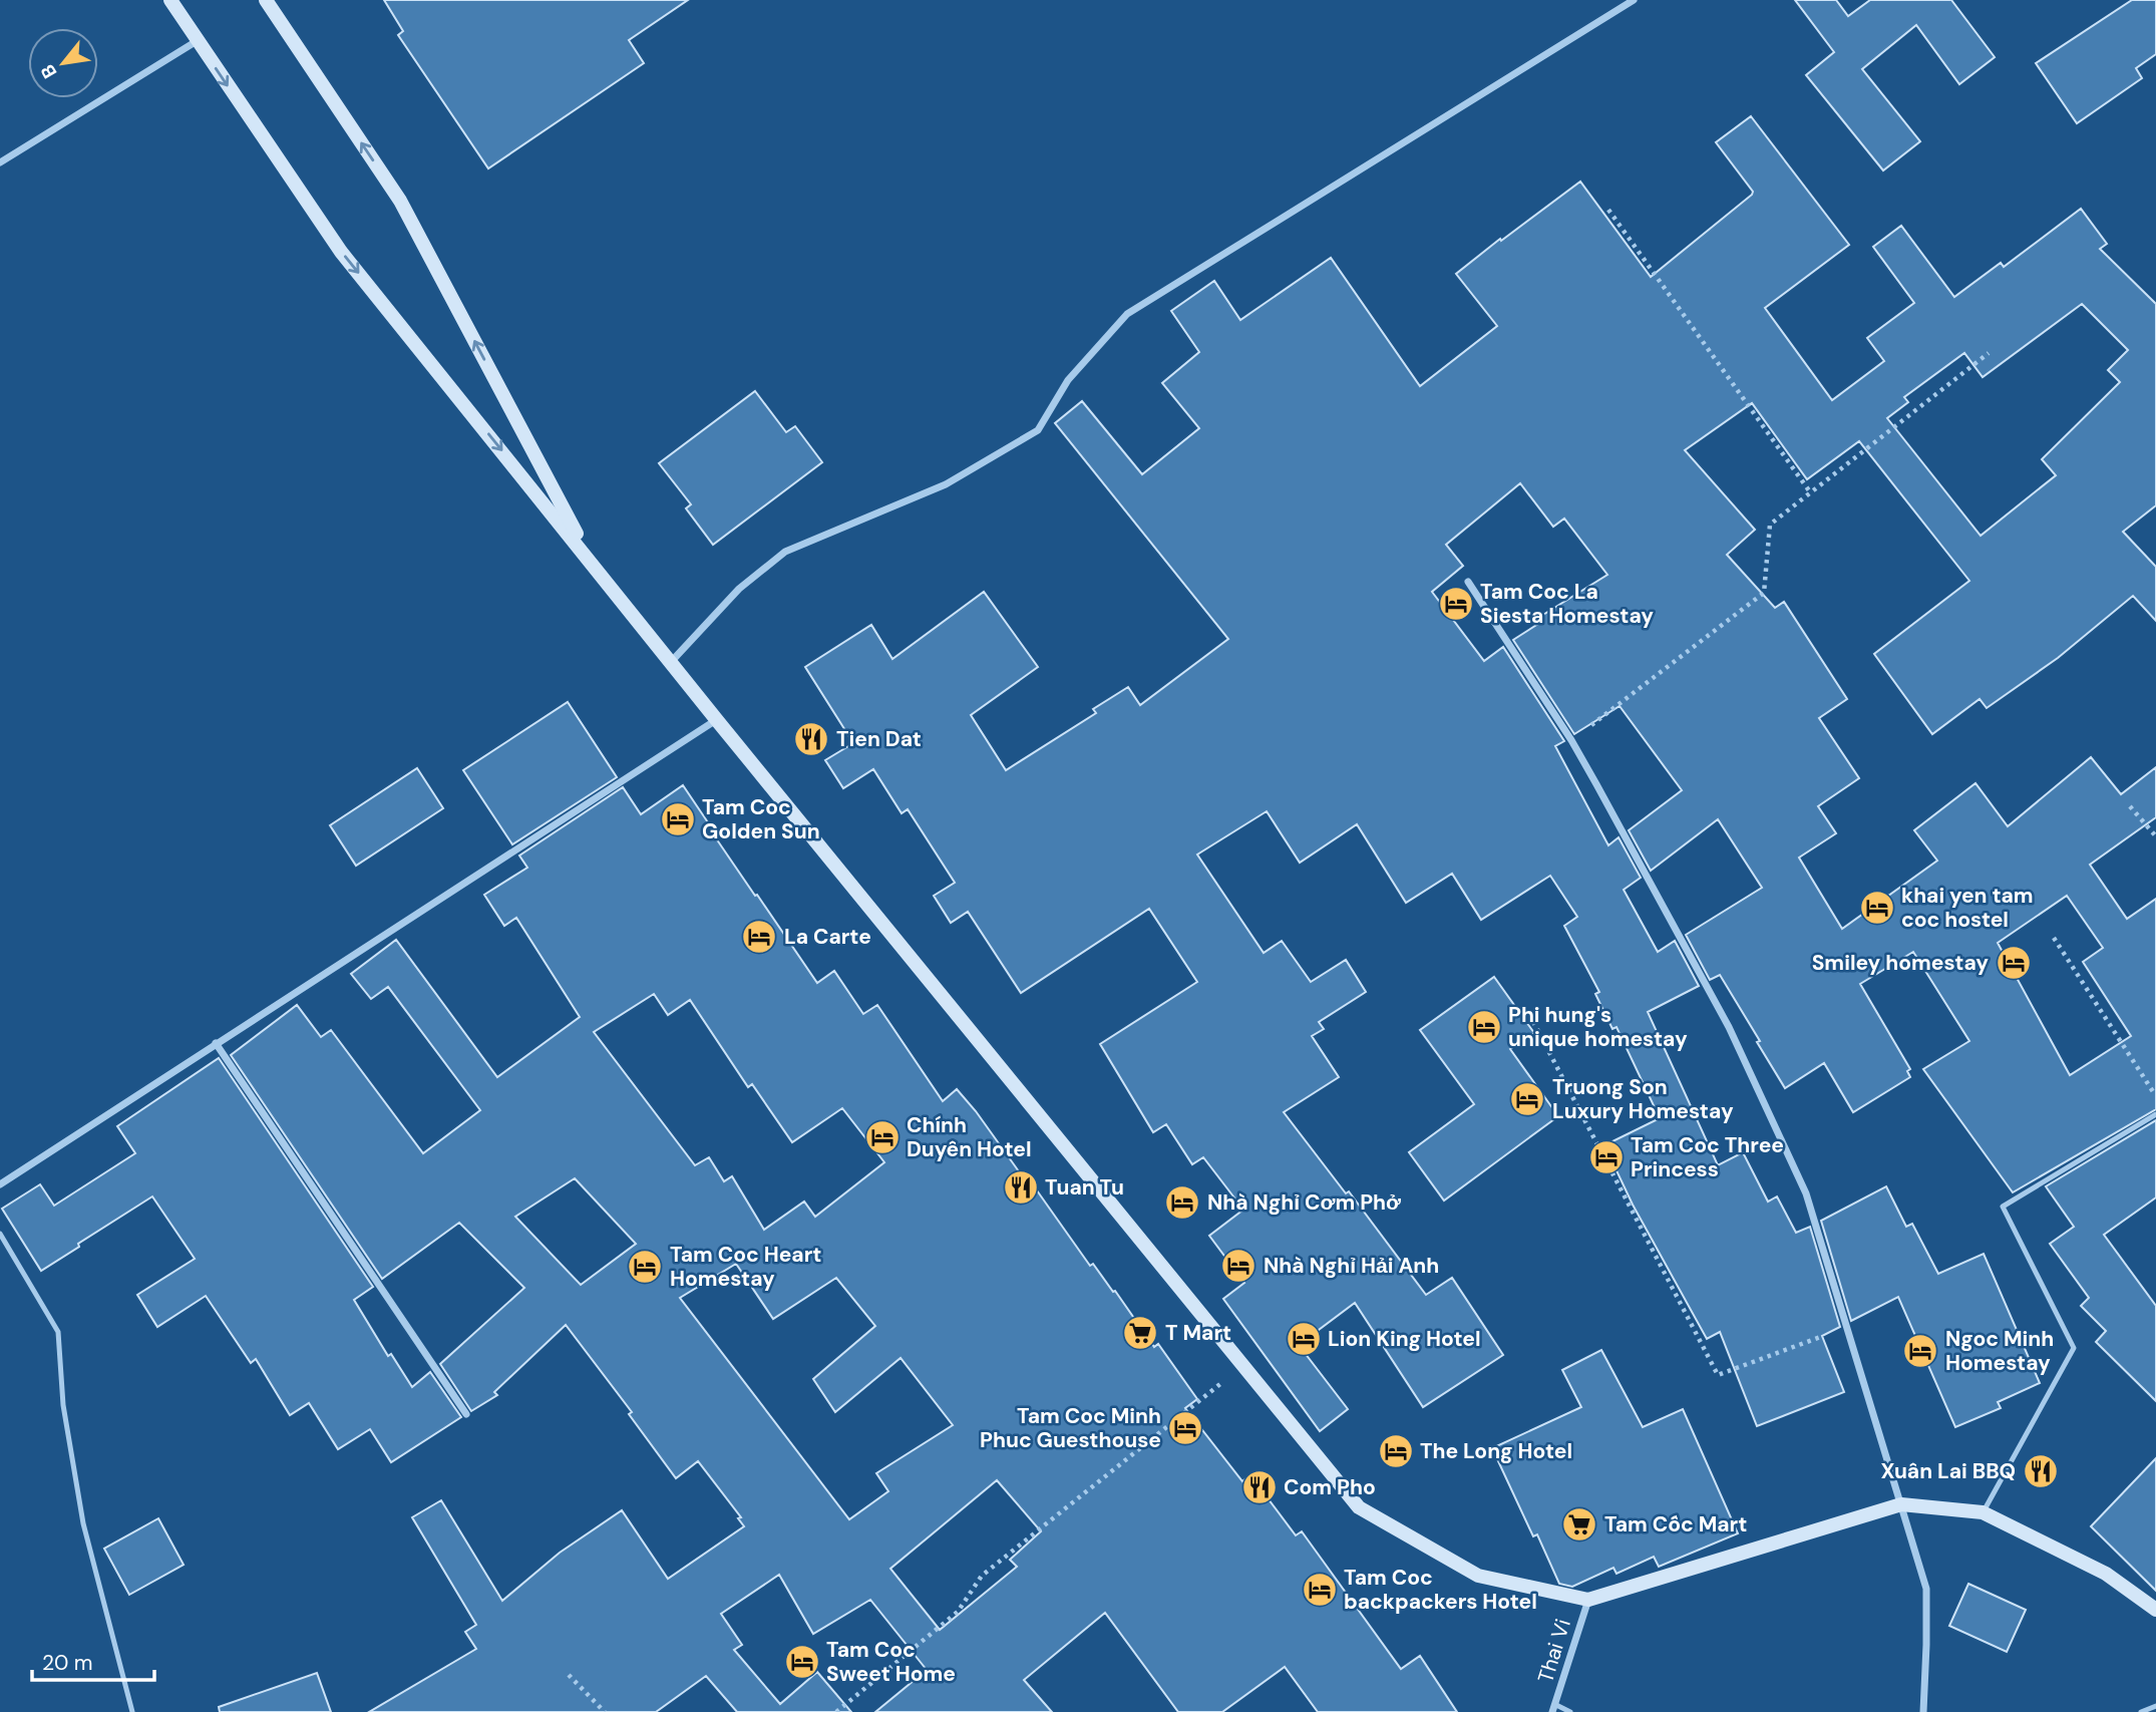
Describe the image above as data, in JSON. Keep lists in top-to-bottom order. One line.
{"streets":{"street":["Thai Vi"]},"places":{"hotel":["Tam Coc La Siesta Homestay","Tam Coc Golden Sun","khai yen tam coc hostel","La Carte","Smiley homestay","Phi hung's unique homestay","Truong Son Luxury Homestay","Chính Duyên Hotel","Tam Coc Three Princess","Nhà Nghỉ Cơm Phở","Nhà Nghỉ Hải Anh","Tam Coc Heart Homestay","Lion King Hotel","Ngoc Minh Homestay","Tam Coc Minh Phuc Guesthouse","The Long Hotel","Tam Coc backpackers Hotel","Tam Coc Sweet Home"],"restaurant":["Tien Dat","Tuan Tu","Xuân Lai BBQ","Com Pho"],"supermarket":["T Mart","Tam Cốc Mart"]},"scale_bar":"20 m","north":"bottom left"}
